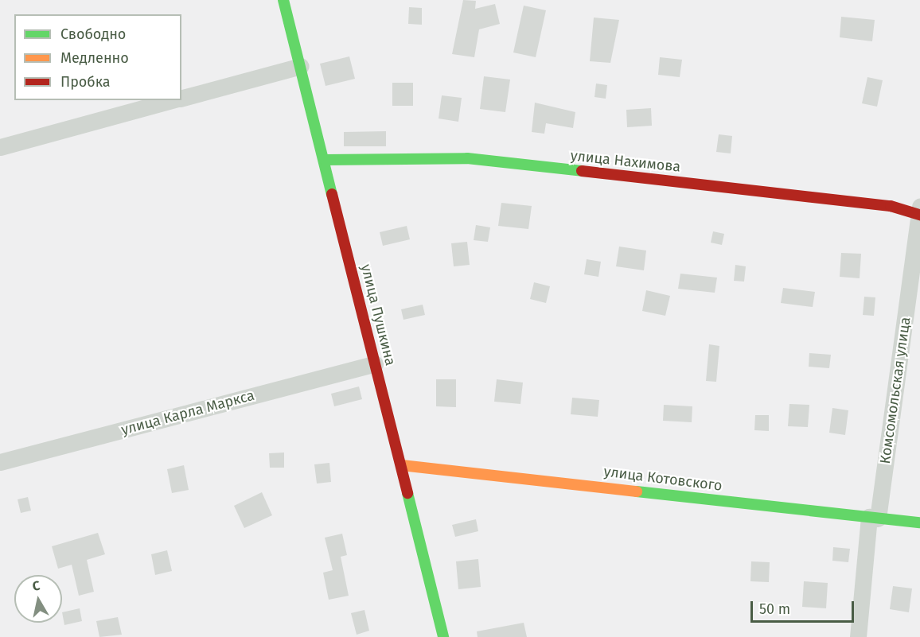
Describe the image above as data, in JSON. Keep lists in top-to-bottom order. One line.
{"streets":{"main road":["улица Нахимова","улица Пушкина","улица Котовского"],"street":["Комсомольская улица","улица Карла Маркса"]},"crossings":[["улица Нахимова","улица Пушкина"],["улица Нахимова","Комсомольская улица"],["улица Пушкина","улица Карла Маркса"],["улица Пушкина","улица Котовского"],["Комсомольская улица","улица Котовского"]],"legend":["Свободно","Медленно","Пробка"],"scale_bar":"50 m","north":"top"}
